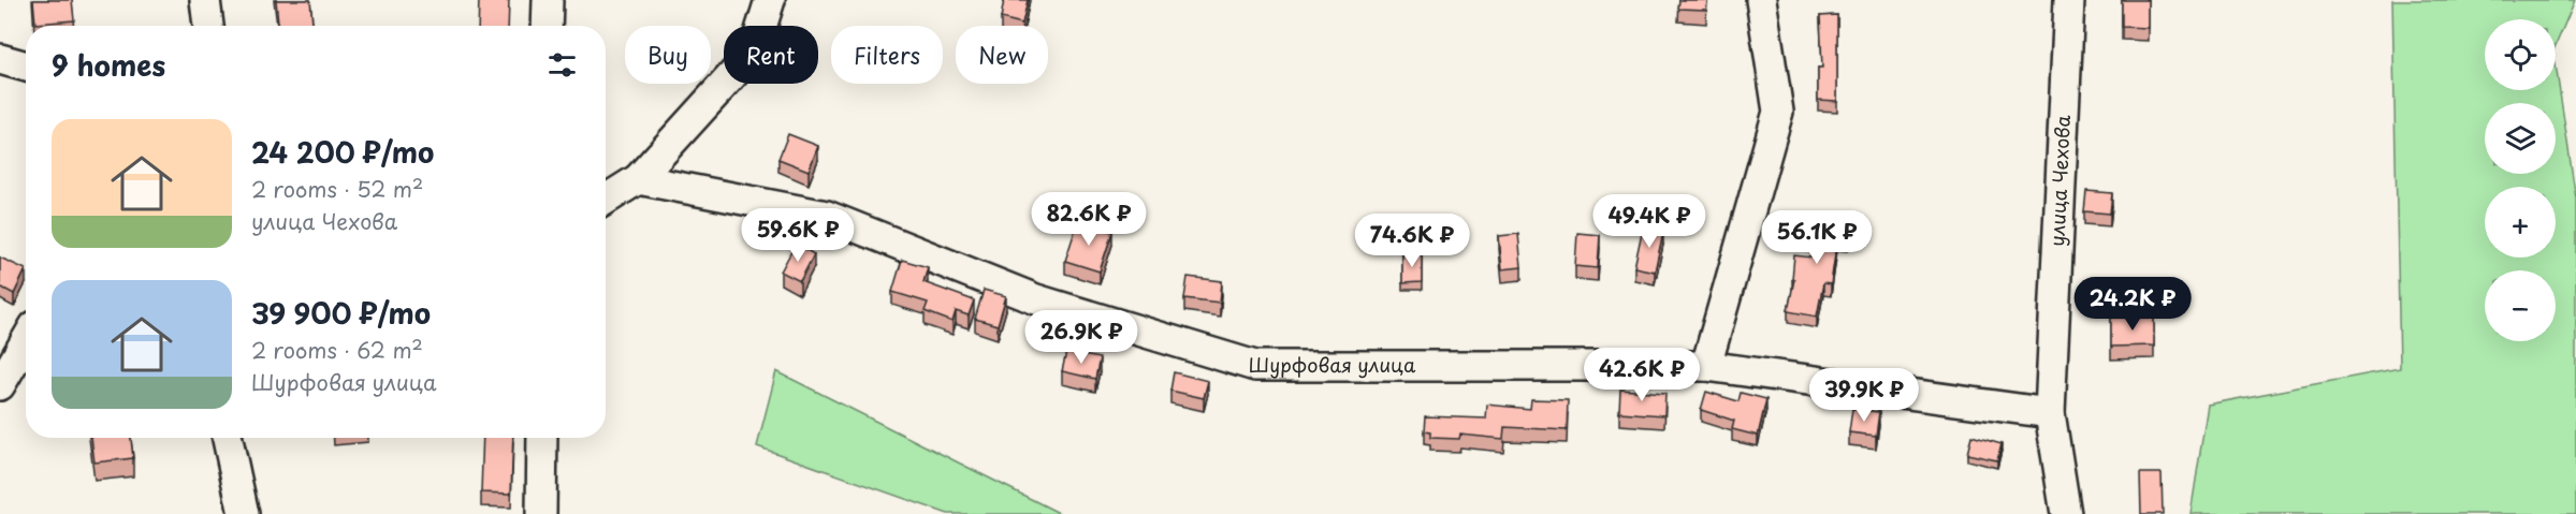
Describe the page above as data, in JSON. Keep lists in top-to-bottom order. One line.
{"streets":{"street":["улица Чехова","Шурфовая улица"]},"crossings":[["улица Чехова","Шурфовая улица"]],"page":{"map_buttons":["+","−"],"chip":["Buy","Rent","Filters","New"],"heading":"9 homes","list":[{"name":"24 200 ₽/mo","note":"2 rooms · 52 m² · улица Чехова"},{"name":"39 900 ₽/mo","note":"2 rooms · 62 m² · Шурфовая улица"}],"price":["82.6K ₽","49.4K ₽","59.6K ₽","56.1K ₽","74.6K ₽","24.2K ₽","26.9K ₽","42.6K ₽","39.9K ₽"]}}
